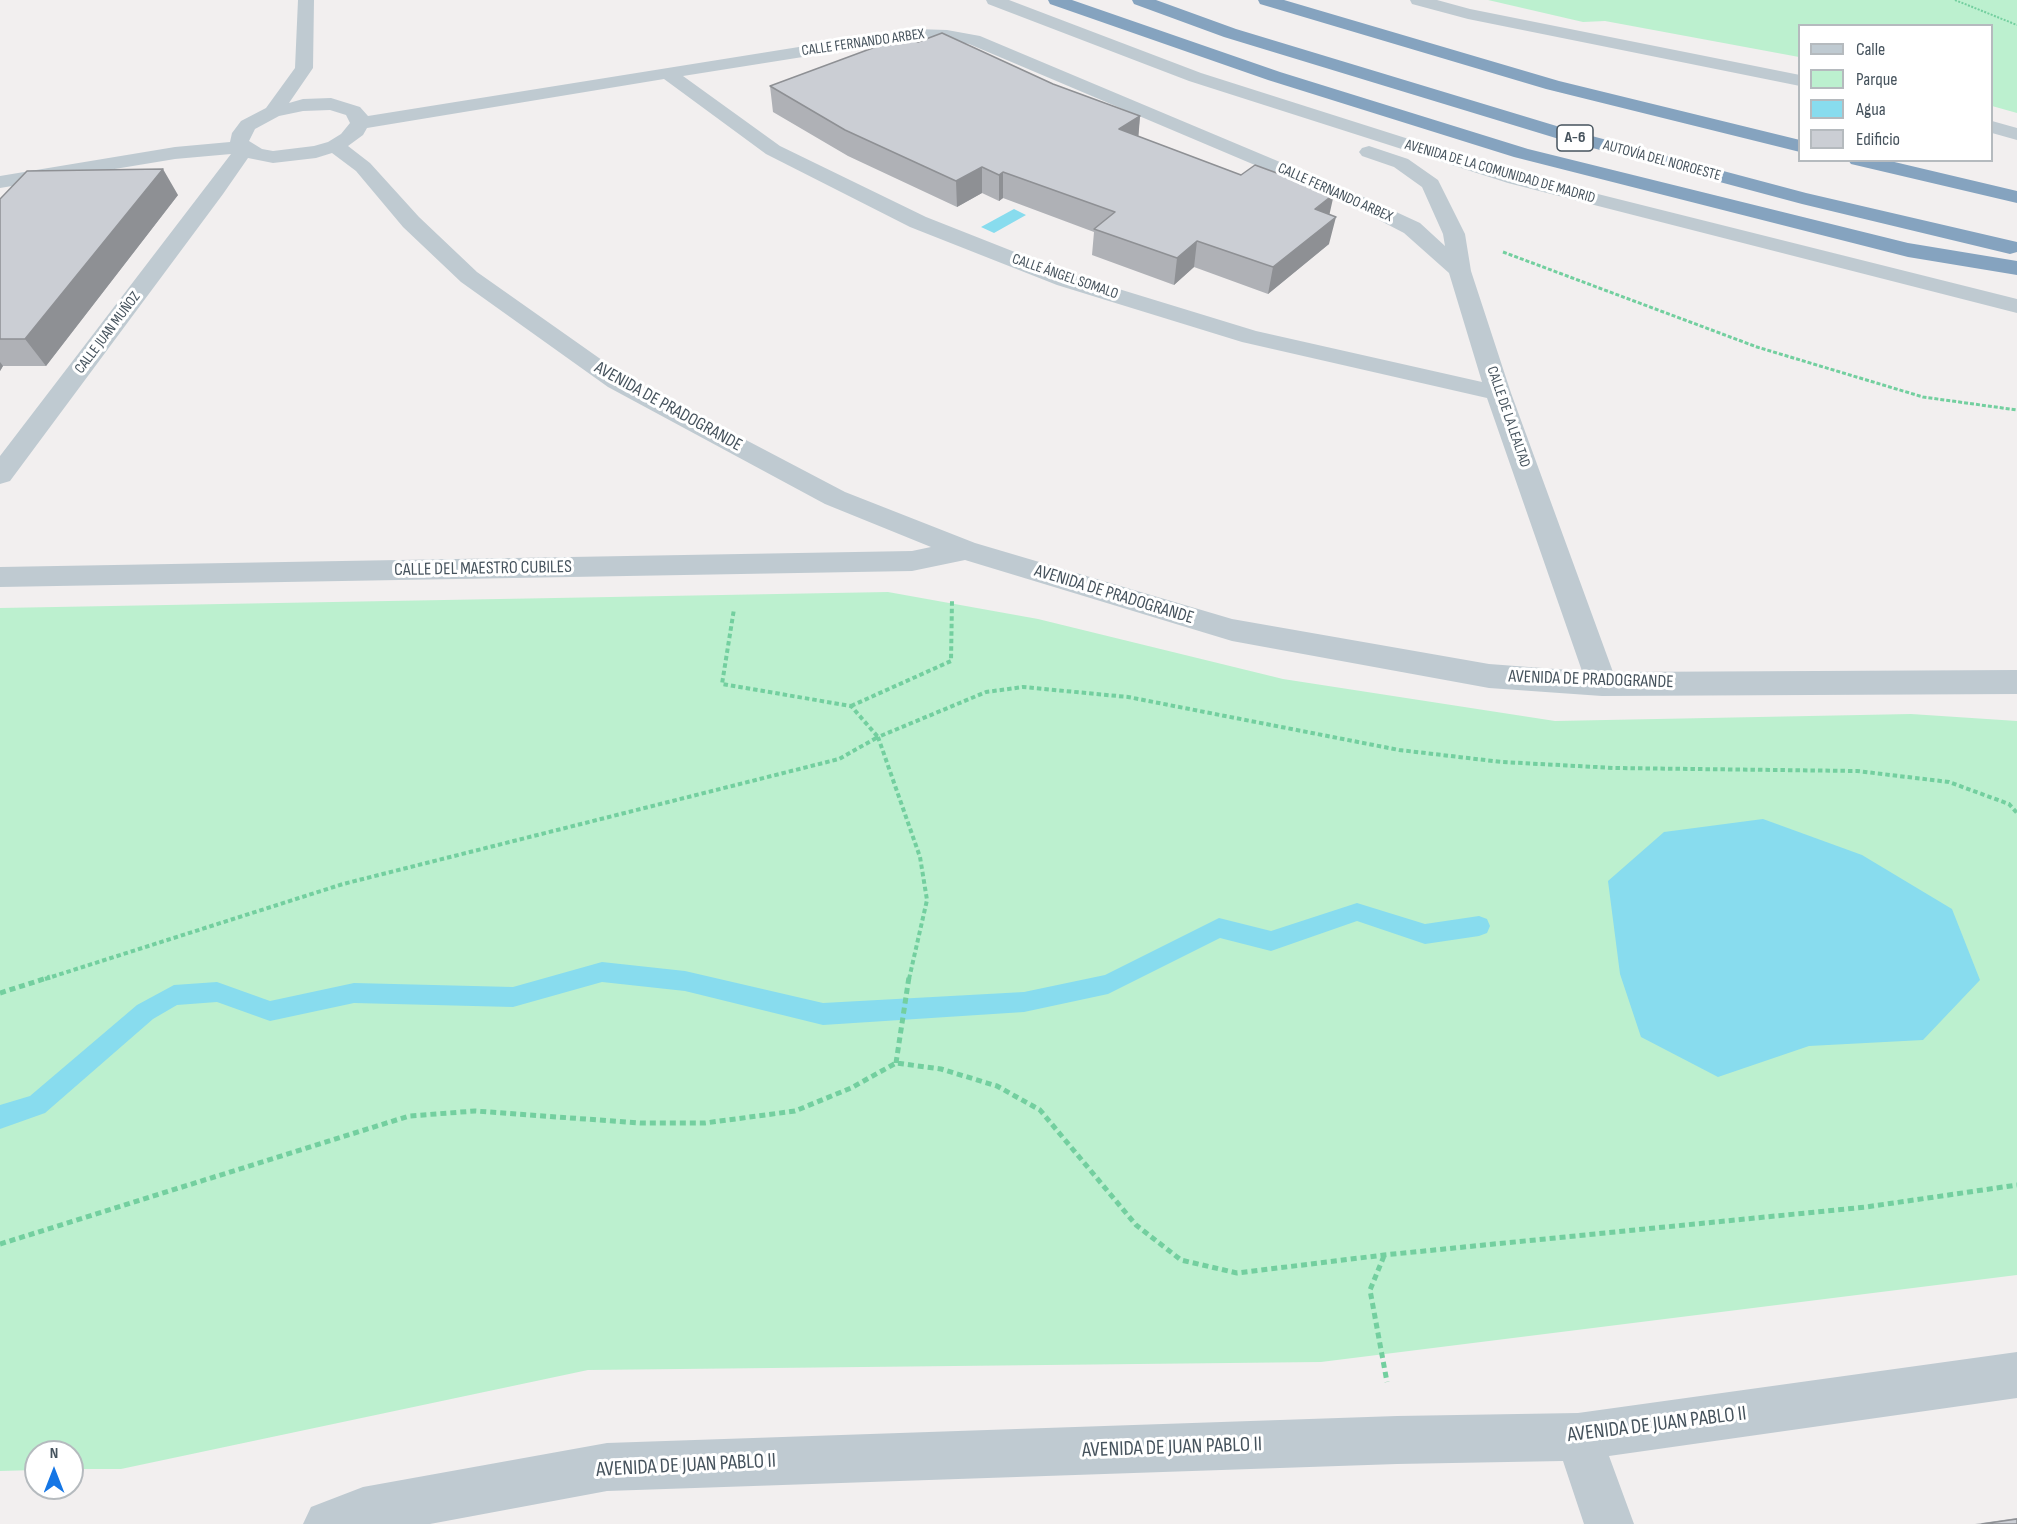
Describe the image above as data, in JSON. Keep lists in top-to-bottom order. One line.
{"streets":{"highway":["A-6","AUTOVÍA DEL NOROESTE"],"street":["CALLE FERNANDO ARBEX","AVENIDA DE LA COMUNIDAD DE MADRID","CALLE ÁNGEL SOMALO","CALLE JUAN MUÑOZ","AVENIDA DE PRADOGRANDE","CALLE DE LA LEALTAD","CALLE DEL MAESTRO CUBILES","AVENIDA DE JUAN PABLO II"]},"crossings":[["CALLE FERNANDO ARBEX","CALLE ÁNGEL SOMALO"],["CALLE FERNANDO ARBEX","CALLE DE LA LEALTAD"],["AVENIDA DE LA COMUNIDAD DE MADRID","CALLE DE LA LEALTAD"],["CALLE ÁNGEL SOMALO","CALLE DE LA LEALTAD"],["AVENIDA DE PRADOGRANDE","CALLE DE LA LEALTAD"],["AVENIDA DE PRADOGRANDE","CALLE DEL MAESTRO CUBILES"]],"legend":["Calle","Parque","Agua","Edificio"],"north":"top"}
